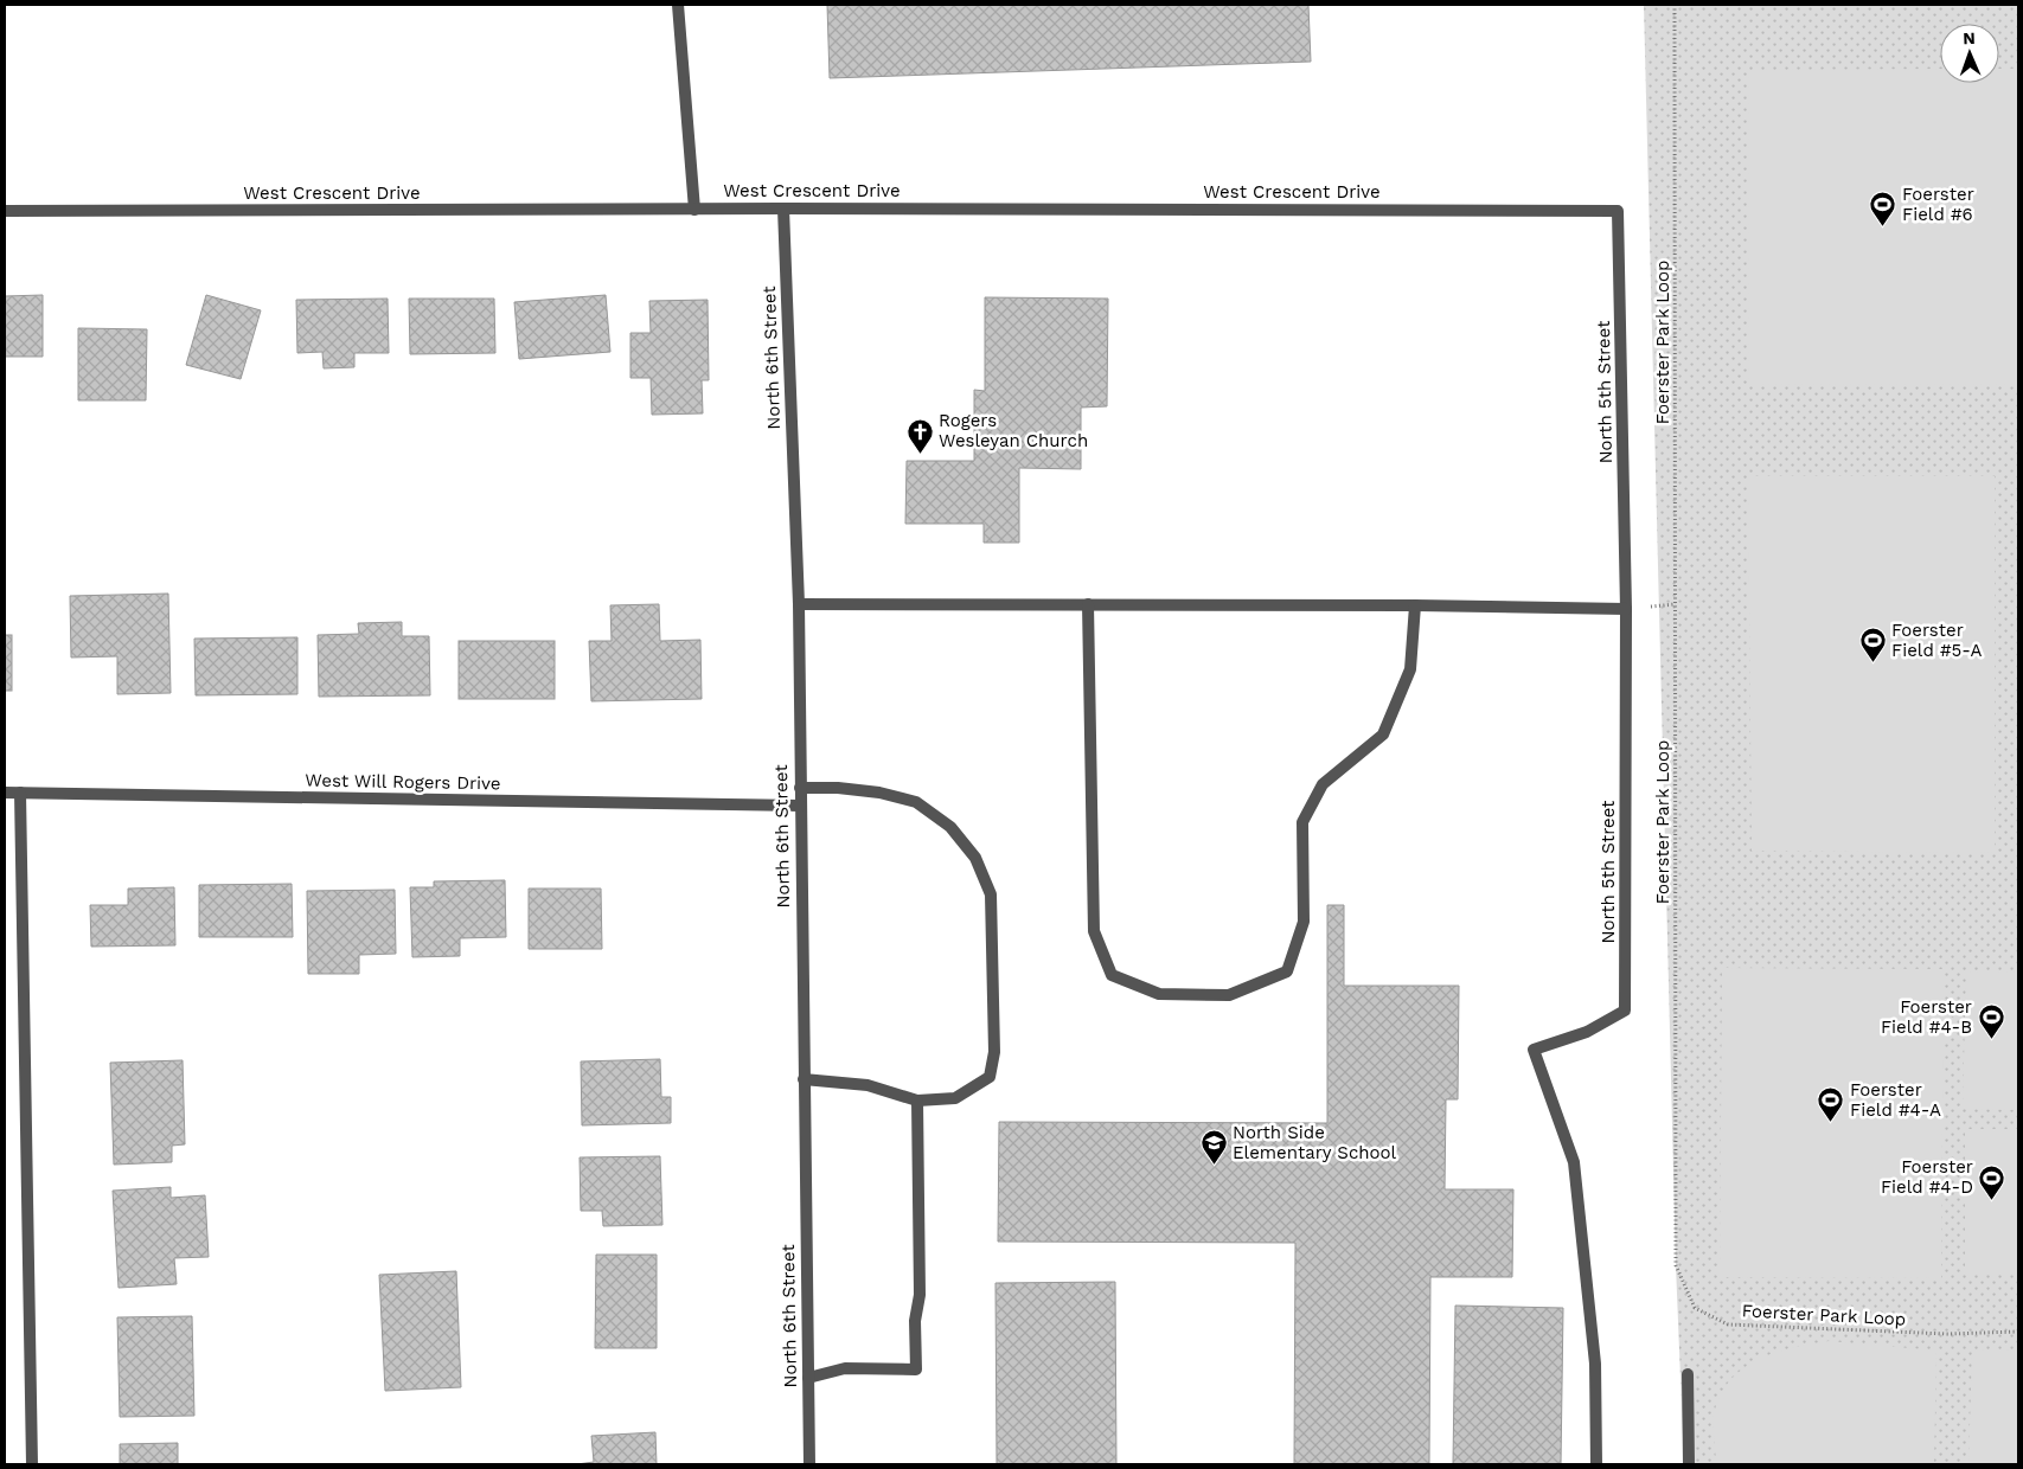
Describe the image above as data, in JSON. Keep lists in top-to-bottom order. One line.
{"streets":{"street":["West Crescent Drive","North 6th Street","North 5th Street","West Will Rogers Drive"],"path":["Foerster Park Loop"]},"crossings":[["West Crescent Drive","North 6th Street"],["West Crescent Drive","North 5th Street"],["North 6th Street","West Will Rogers Drive"]],"places":{"sports":["Foerster Field #6","Foerster Field #5-A","Foerster Field #4-B","Foerster Field #4-A","Foerster Field #4-D"],"church":["Rogers Wesleyan Church"],"school or university":["North Side Elementary School"]},"north":"top"}
